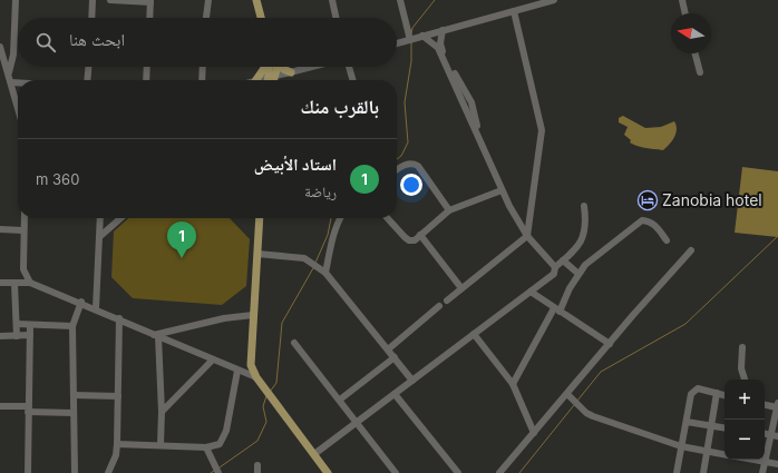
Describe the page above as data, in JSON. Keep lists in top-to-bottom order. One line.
{"places":{"hotel":["Zanobia hotel"]},"north":"left","page":{"search":"ابحث هنا","heading":"بالقرب منك","list":[{"mark":"1","name":"استاد الأبيض","note":"رياضة","value":"360 m"}],"pins":"1","map_buttons":["+","−"]}}
